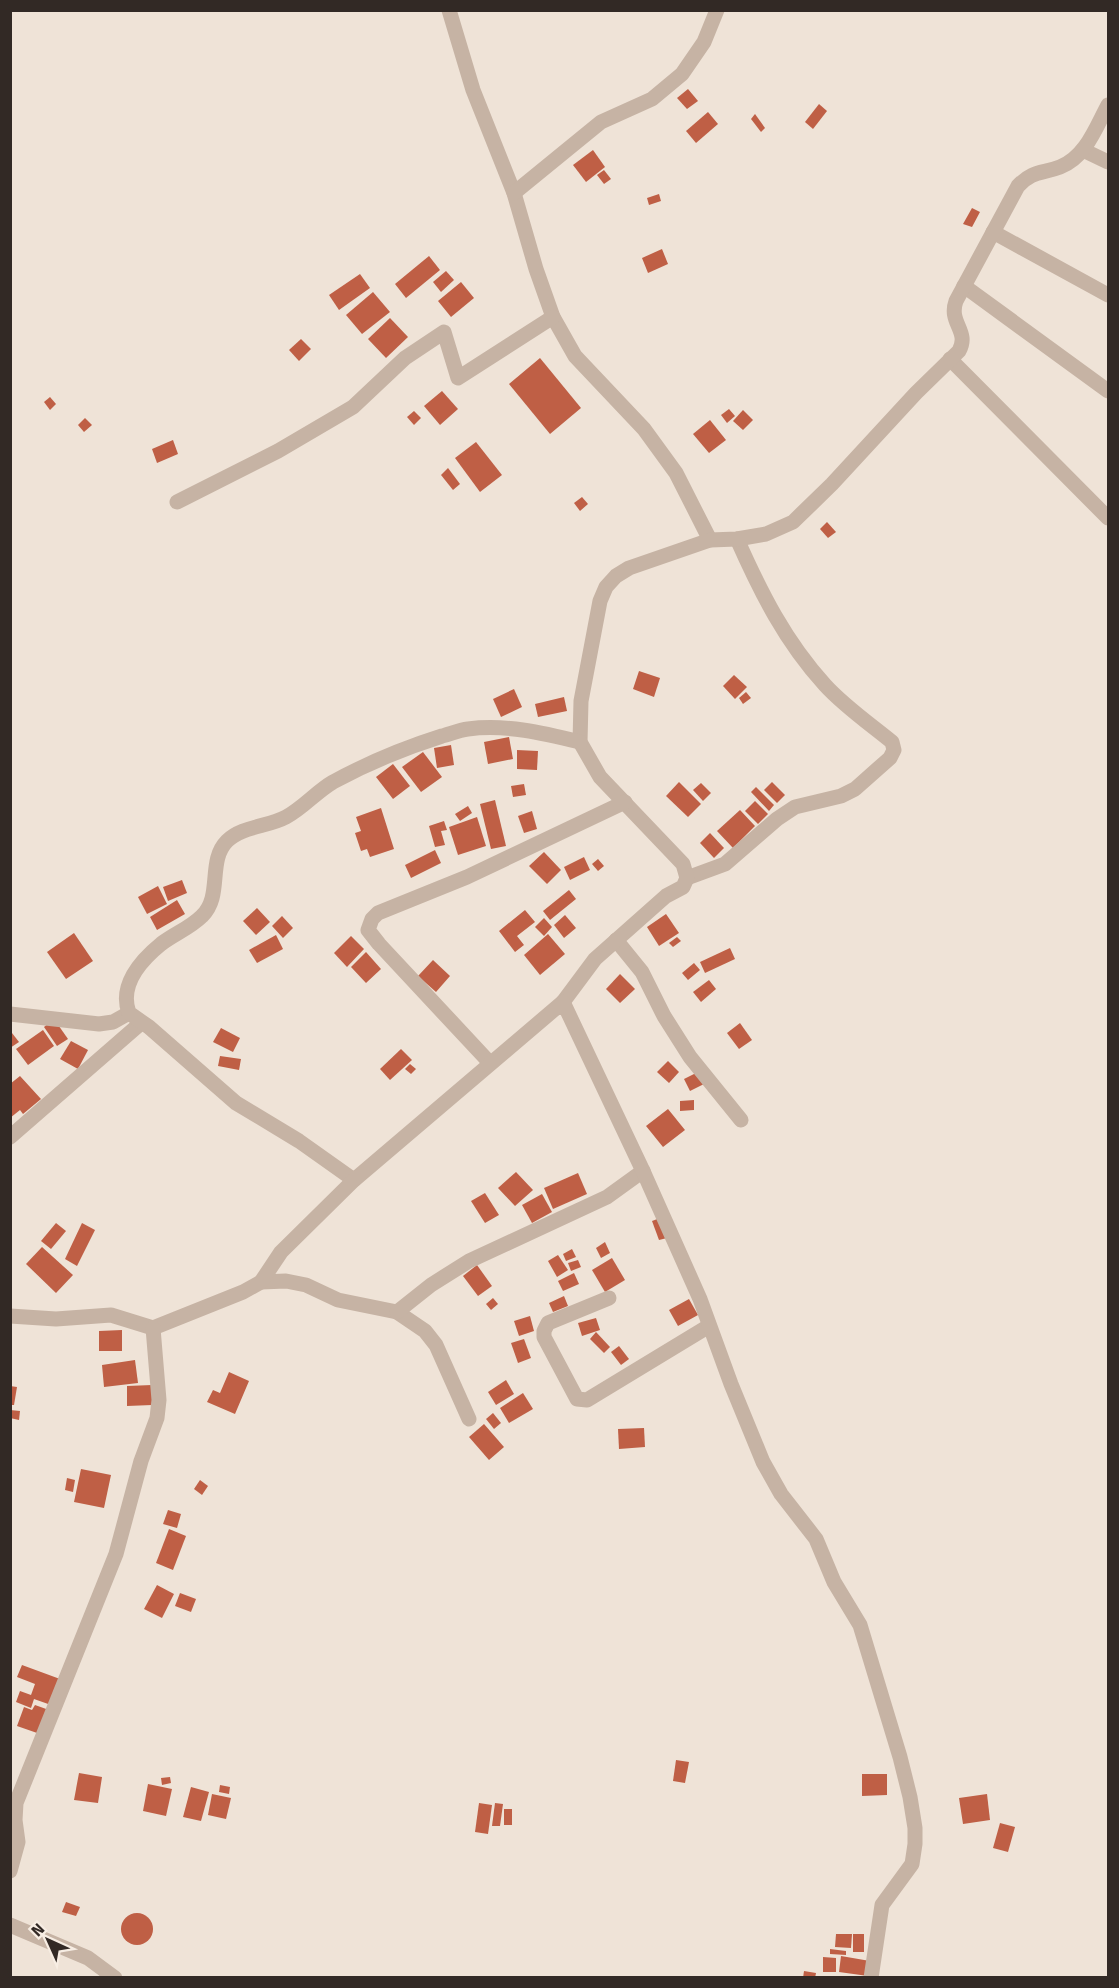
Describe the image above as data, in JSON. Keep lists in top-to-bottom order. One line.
{"north":"top left"}
